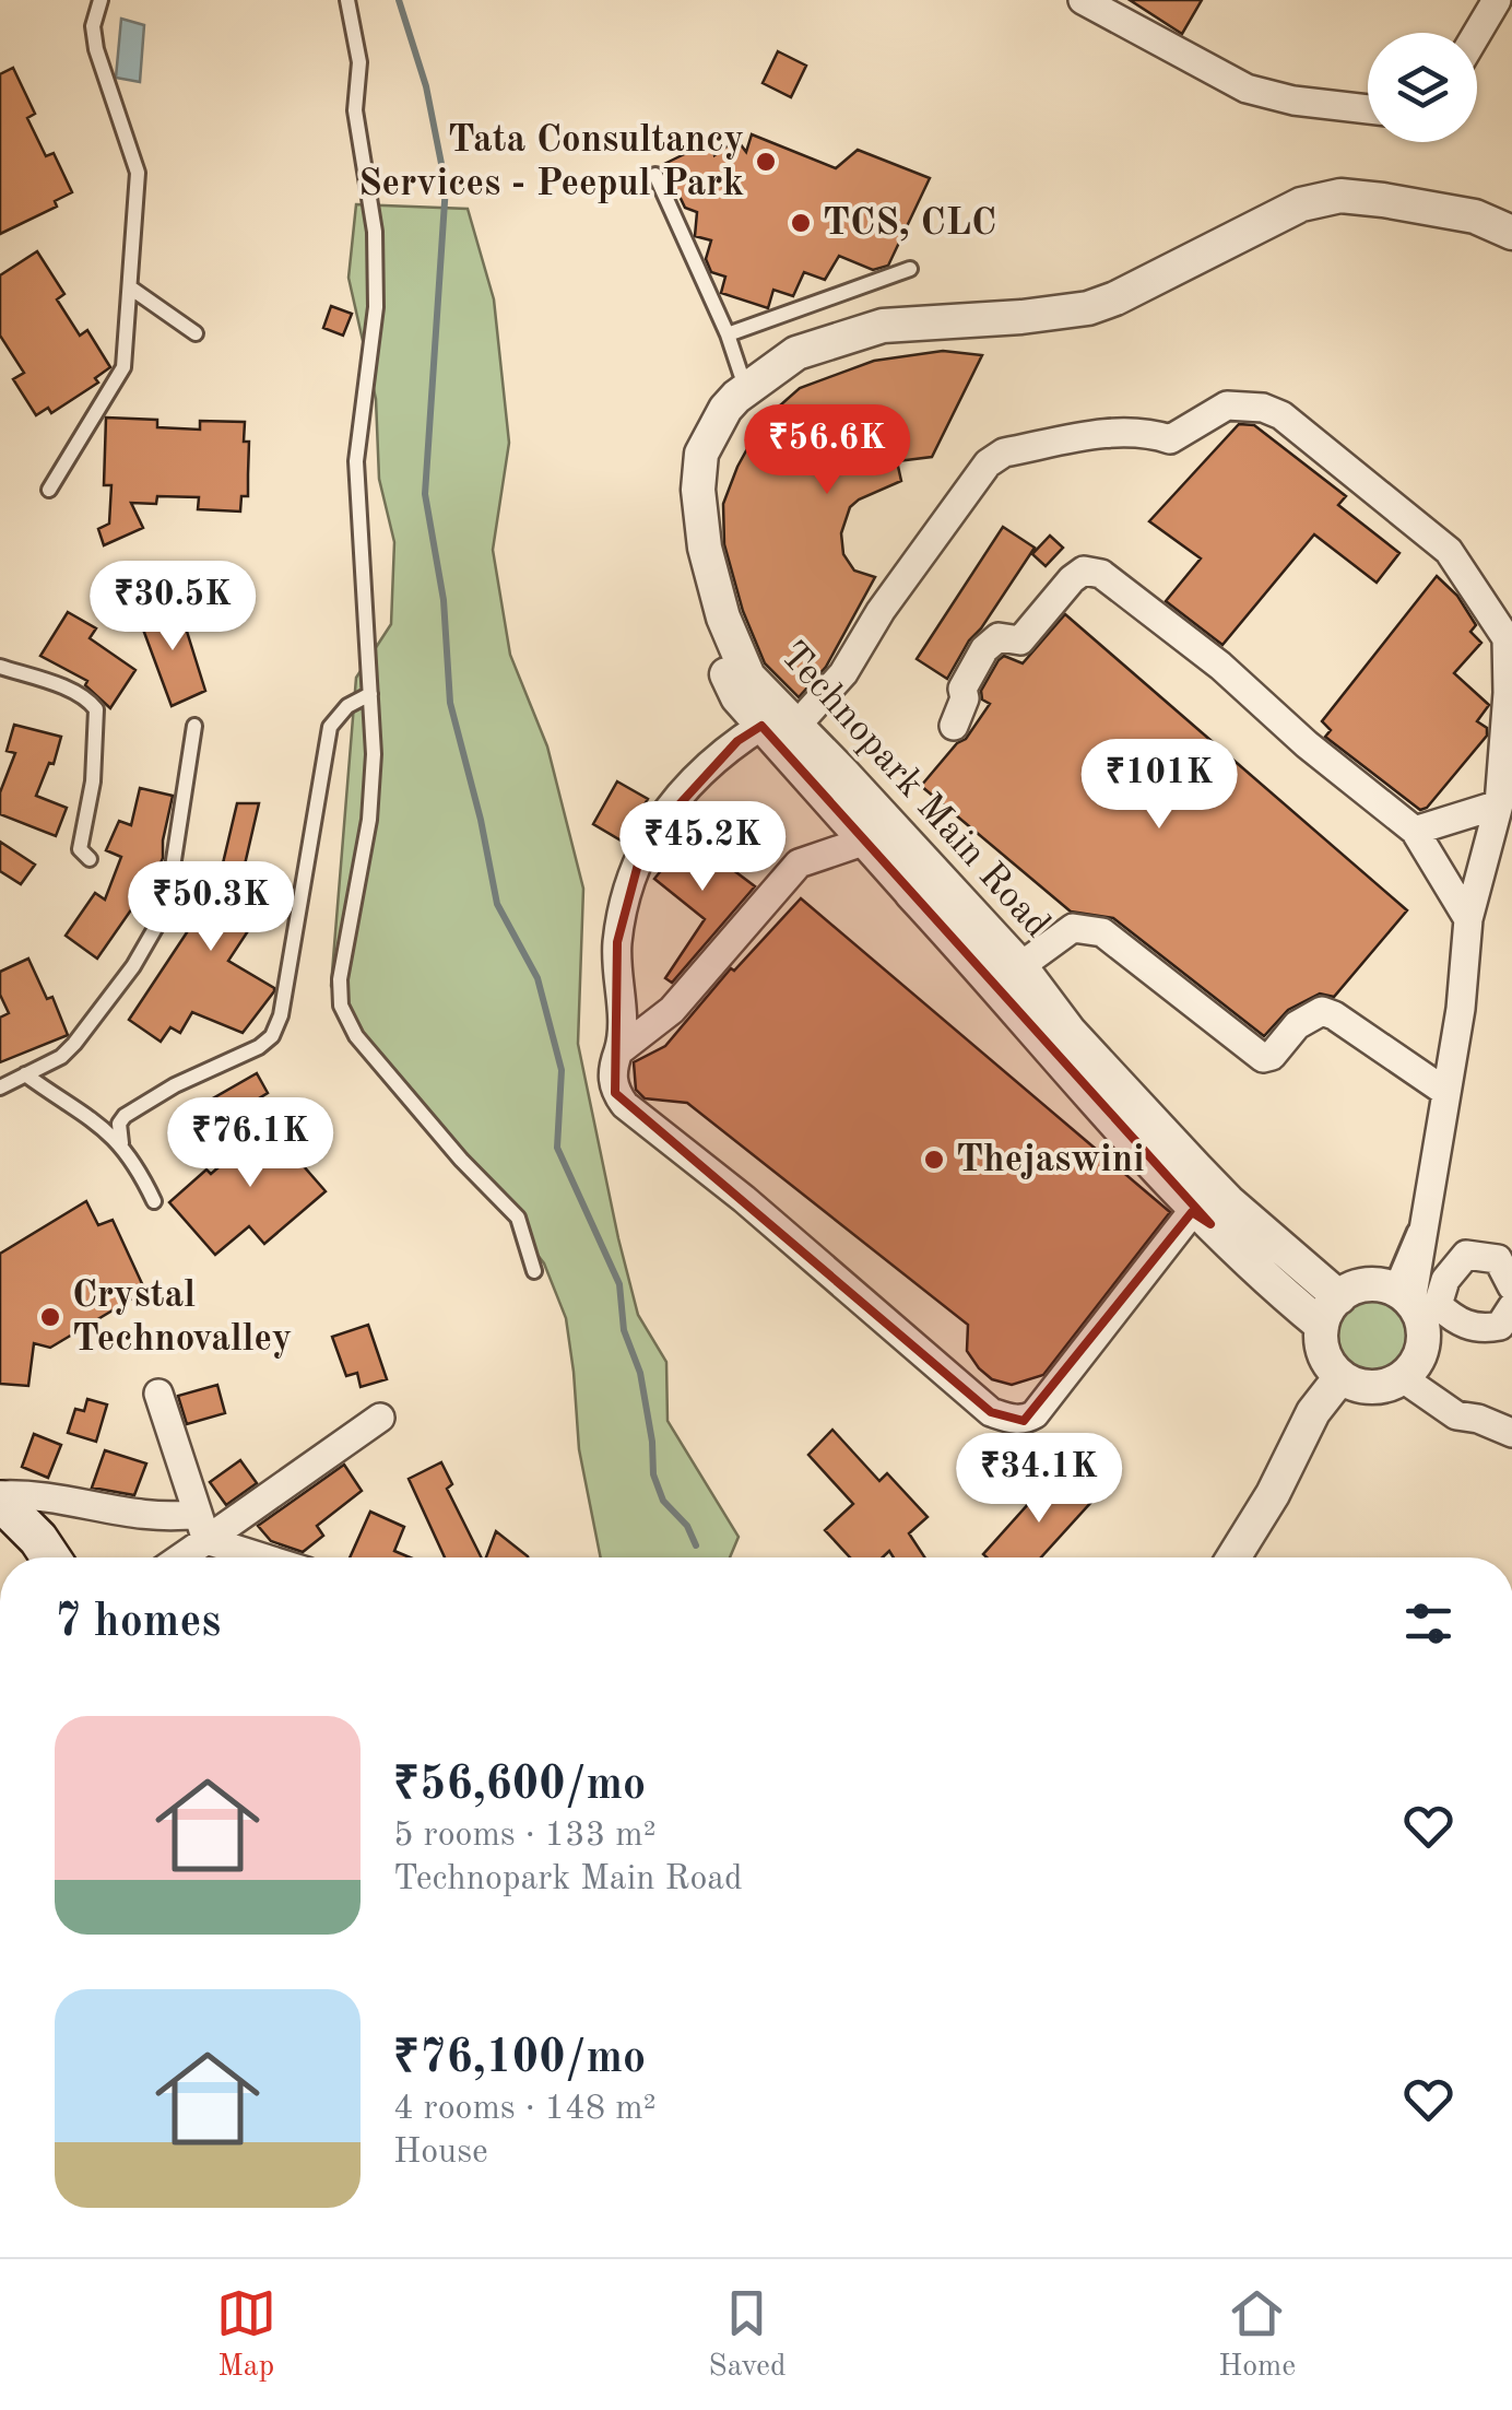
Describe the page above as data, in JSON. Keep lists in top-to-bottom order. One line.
{"streets":{"street":["Technopark Main Road"]},"places":["Tata Consultancy Services - Peepul Park","TCS, CLC","Thejaswini","Crystal Technovalley"],"page":{"price":["₹56.6K","₹30.5K","₹101K","₹45.2K","₹50.3K","₹76.1K","₹34.1K"],"heading":"7 homes","list":[{"name":"₹56,600/mo","note":"5 rooms · 133 m² · Technopark Main Road"},{"name":"₹76,100/mo","note":"4 rooms · 148 m² · House"}],"tabs":["Map","Saved","Home"]}}
